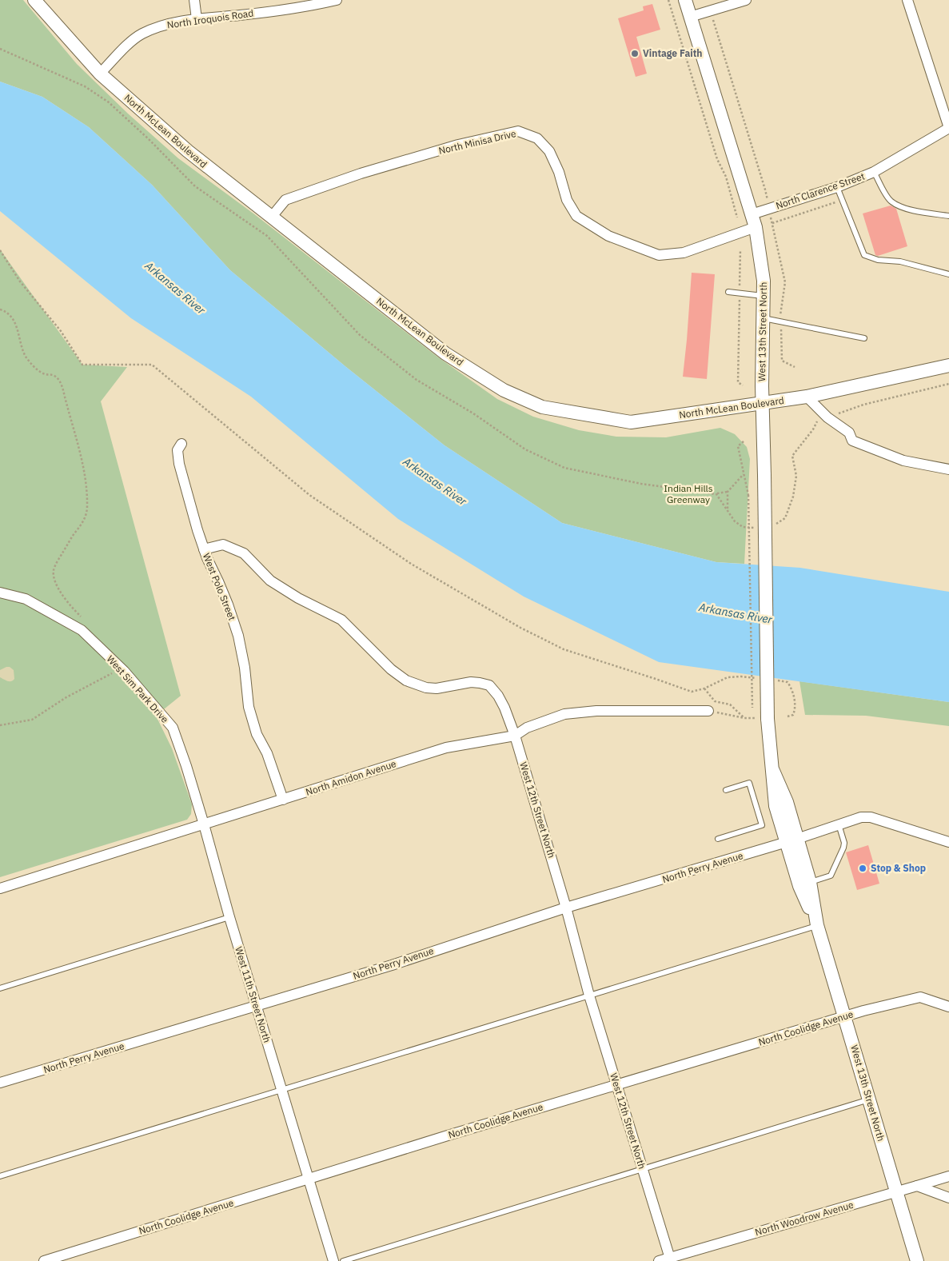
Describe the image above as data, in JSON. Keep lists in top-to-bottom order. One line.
{"streets":{"street":["North Iroquois Road","North McLean Boulevard","North Minisa Drive","North Clarence Street","West 13th Street North","West Polo Street","West Sim Park Drive","North Amidon Avenue","West 12th Street North","North Perry Avenue","West 11th Street North","North Coolidge Avenue","North Woodrow Avenue"]},"crossings":[["North Iroquois Road","North McLean Boulevard"],["North McLean Boulevard","North Minisa Drive"],["North McLean Boulevard","West 13th Street North"],["North Minisa Drive","West 13th Street North"],["North Clarence Street","West 13th Street North"],["West 13th Street North","North Perry Avenue"],["West 13th Street North","North Coolidge Avenue"],["West 13th Street North","North Woodrow Avenue"],["West Polo Street","North Amidon Avenue"],["West Polo Street","West 12th Street North"],["West Sim Park Drive","West 11th Street North"],["North Amidon Avenue","West 12th Street North"],["North Amidon Avenue","West 11th Street North"],["West 12th Street North","North Perry Avenue"],["West 12th Street North","North Coolidge Avenue"],["West 12th Street North","North Woodrow Avenue"],["North Perry Avenue","West 11th Street North"],["West 11th Street North","North Coolidge Avenue"]],"water":["Arkansas River"],"parks":["Indian Hills Greenway"],"places":["Vintage Faith","Stop & Shop"]}
